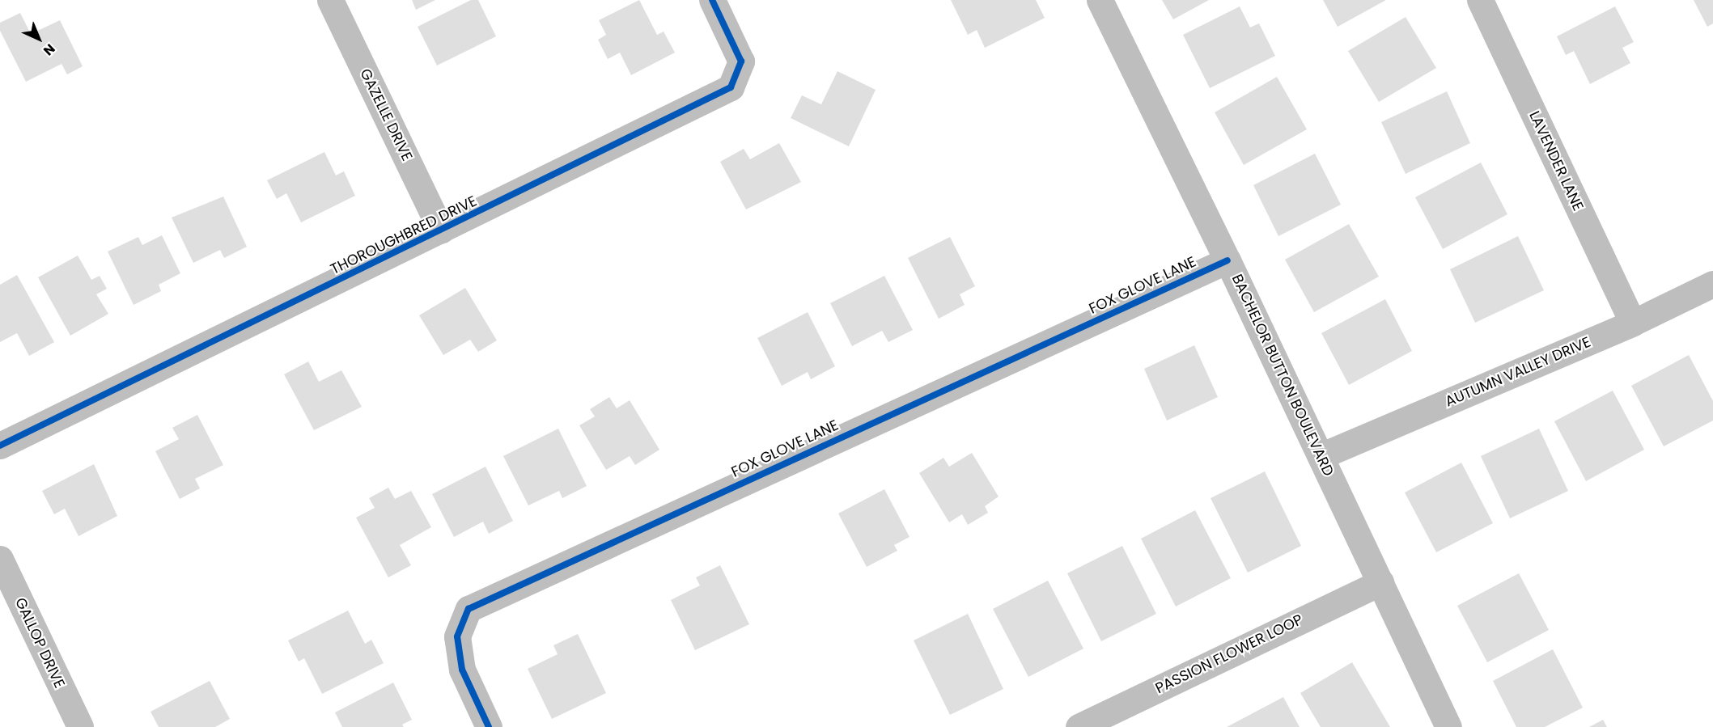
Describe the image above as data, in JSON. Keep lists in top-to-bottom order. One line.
{"streets":{"street":["GAZELLE DRIVE","LAVENDER LANE","THOROUGHBRED DRIVE","FOX GLOVE LANE","AUTUMN VALLEY DRIVE","BACHELOR BUTTON BOULEVARD","GALLOP DRIVE","PASSION FLOWER LOOP"]},"crossings":[["GAZELLE DRIVE","THOROUGHBRED DRIVE"],["LAVENDER LANE","AUTUMN VALLEY DRIVE"],["FOX GLOVE LANE","BACHELOR BUTTON BOULEVARD"],["AUTUMN VALLEY DRIVE","BACHELOR BUTTON BOULEVARD"],["BACHELOR BUTTON BOULEVARD","PASSION FLOWER LOOP"]],"north":"bottom right"}
